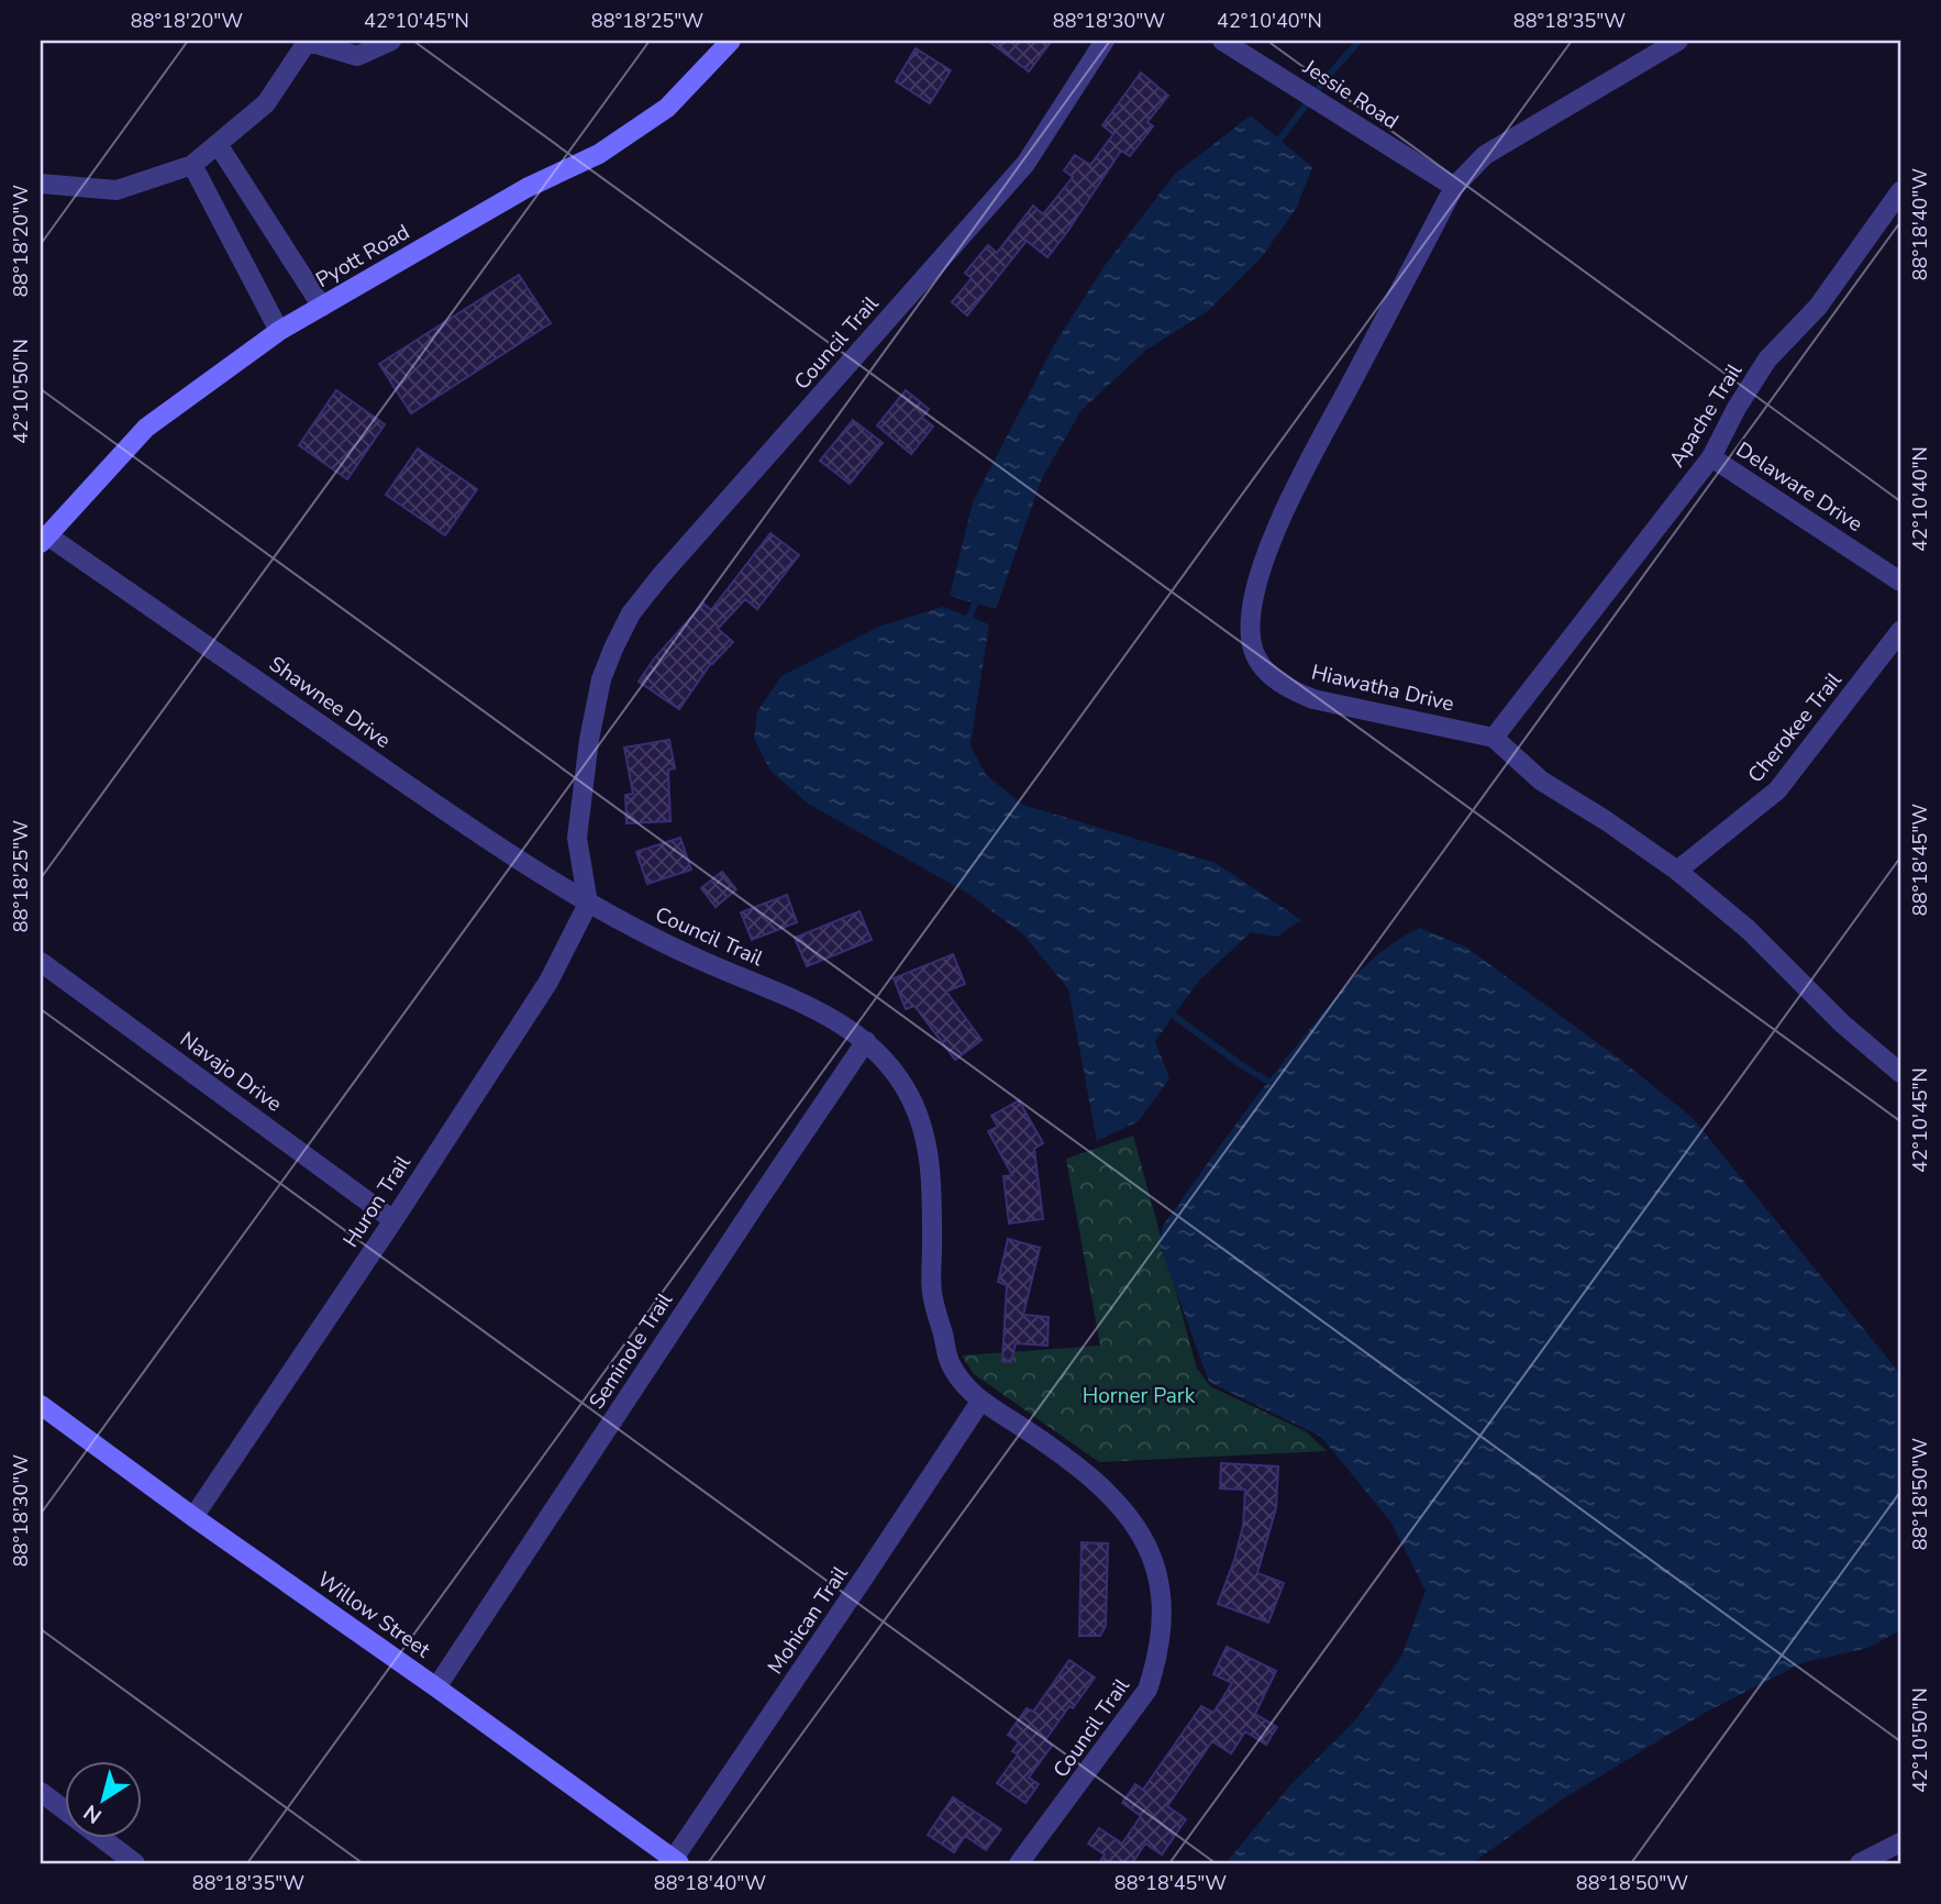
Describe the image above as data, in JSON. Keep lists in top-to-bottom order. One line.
{"streets":{"street":["Jessie Road","Pyott Road","Council Trail","Apache Trail","Delaware Drive","Hiawatha Drive","Shawnee Drive","Cherokee Trail","Navajo Drive","Huron Trail","Seminole Trail","Willow Street","Mohican Trail"]},"crossings":[["Jessie Road","Hiawatha Drive"],["Pyott Road","Shawnee Drive"],["Council Trail","Shawnee Drive"],["Council Trail","Huron Trail"],["Council Trail","Seminole Trail"],["Council Trail","Mohican Trail"],["Apache Trail","Delaware Drive"],["Apache Trail","Hiawatha Drive"],["Shawnee Drive","Huron Trail"],["Navajo Drive","Huron Trail"],["Huron Trail","Willow Street"],["Seminole Trail","Willow Street"],["Willow Street","Mohican Trail"]],"parks":["Horner Park"],"north":"bottom left","coordinates":["88°18'20\"W","42°10'45\"N","88°18'25\"W","88°18'30\"W","42°10'40\"N","88°18'35\"W","88°18'40\"W","42°10'50\"N","88°18'45\"W","88°18'50\"W"]}
